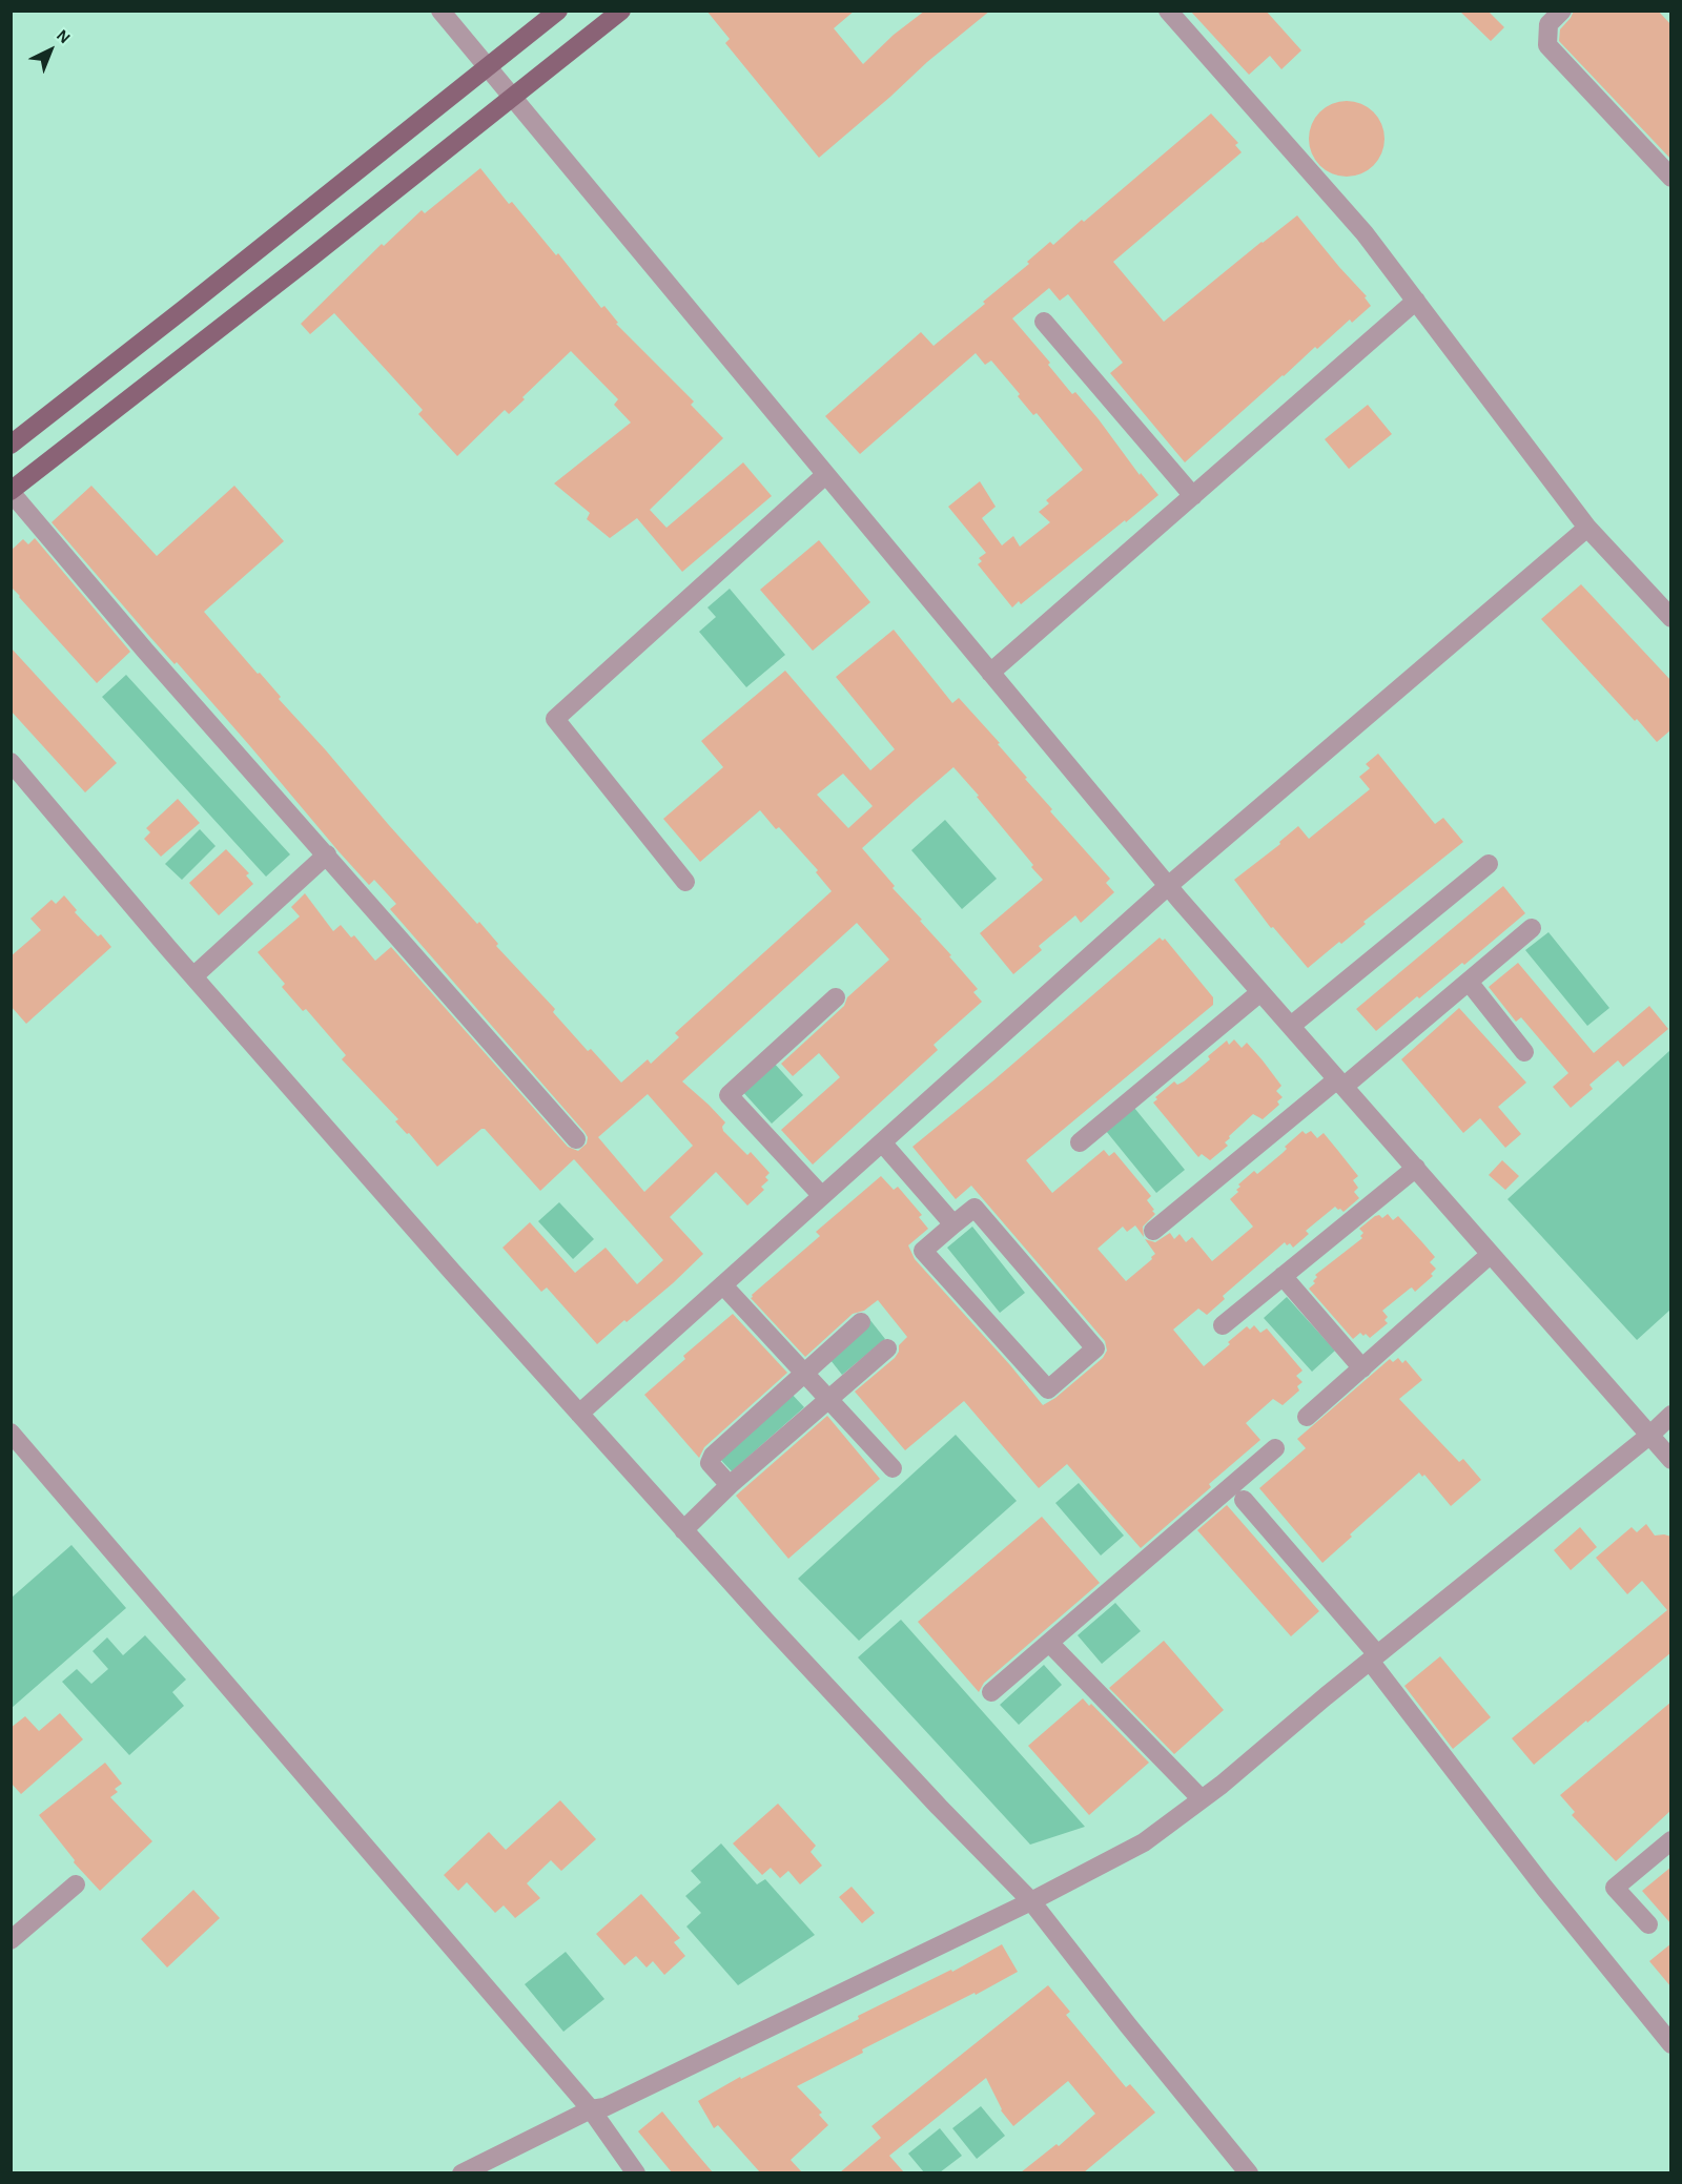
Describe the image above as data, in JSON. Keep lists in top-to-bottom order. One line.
{"north":"top right"}
